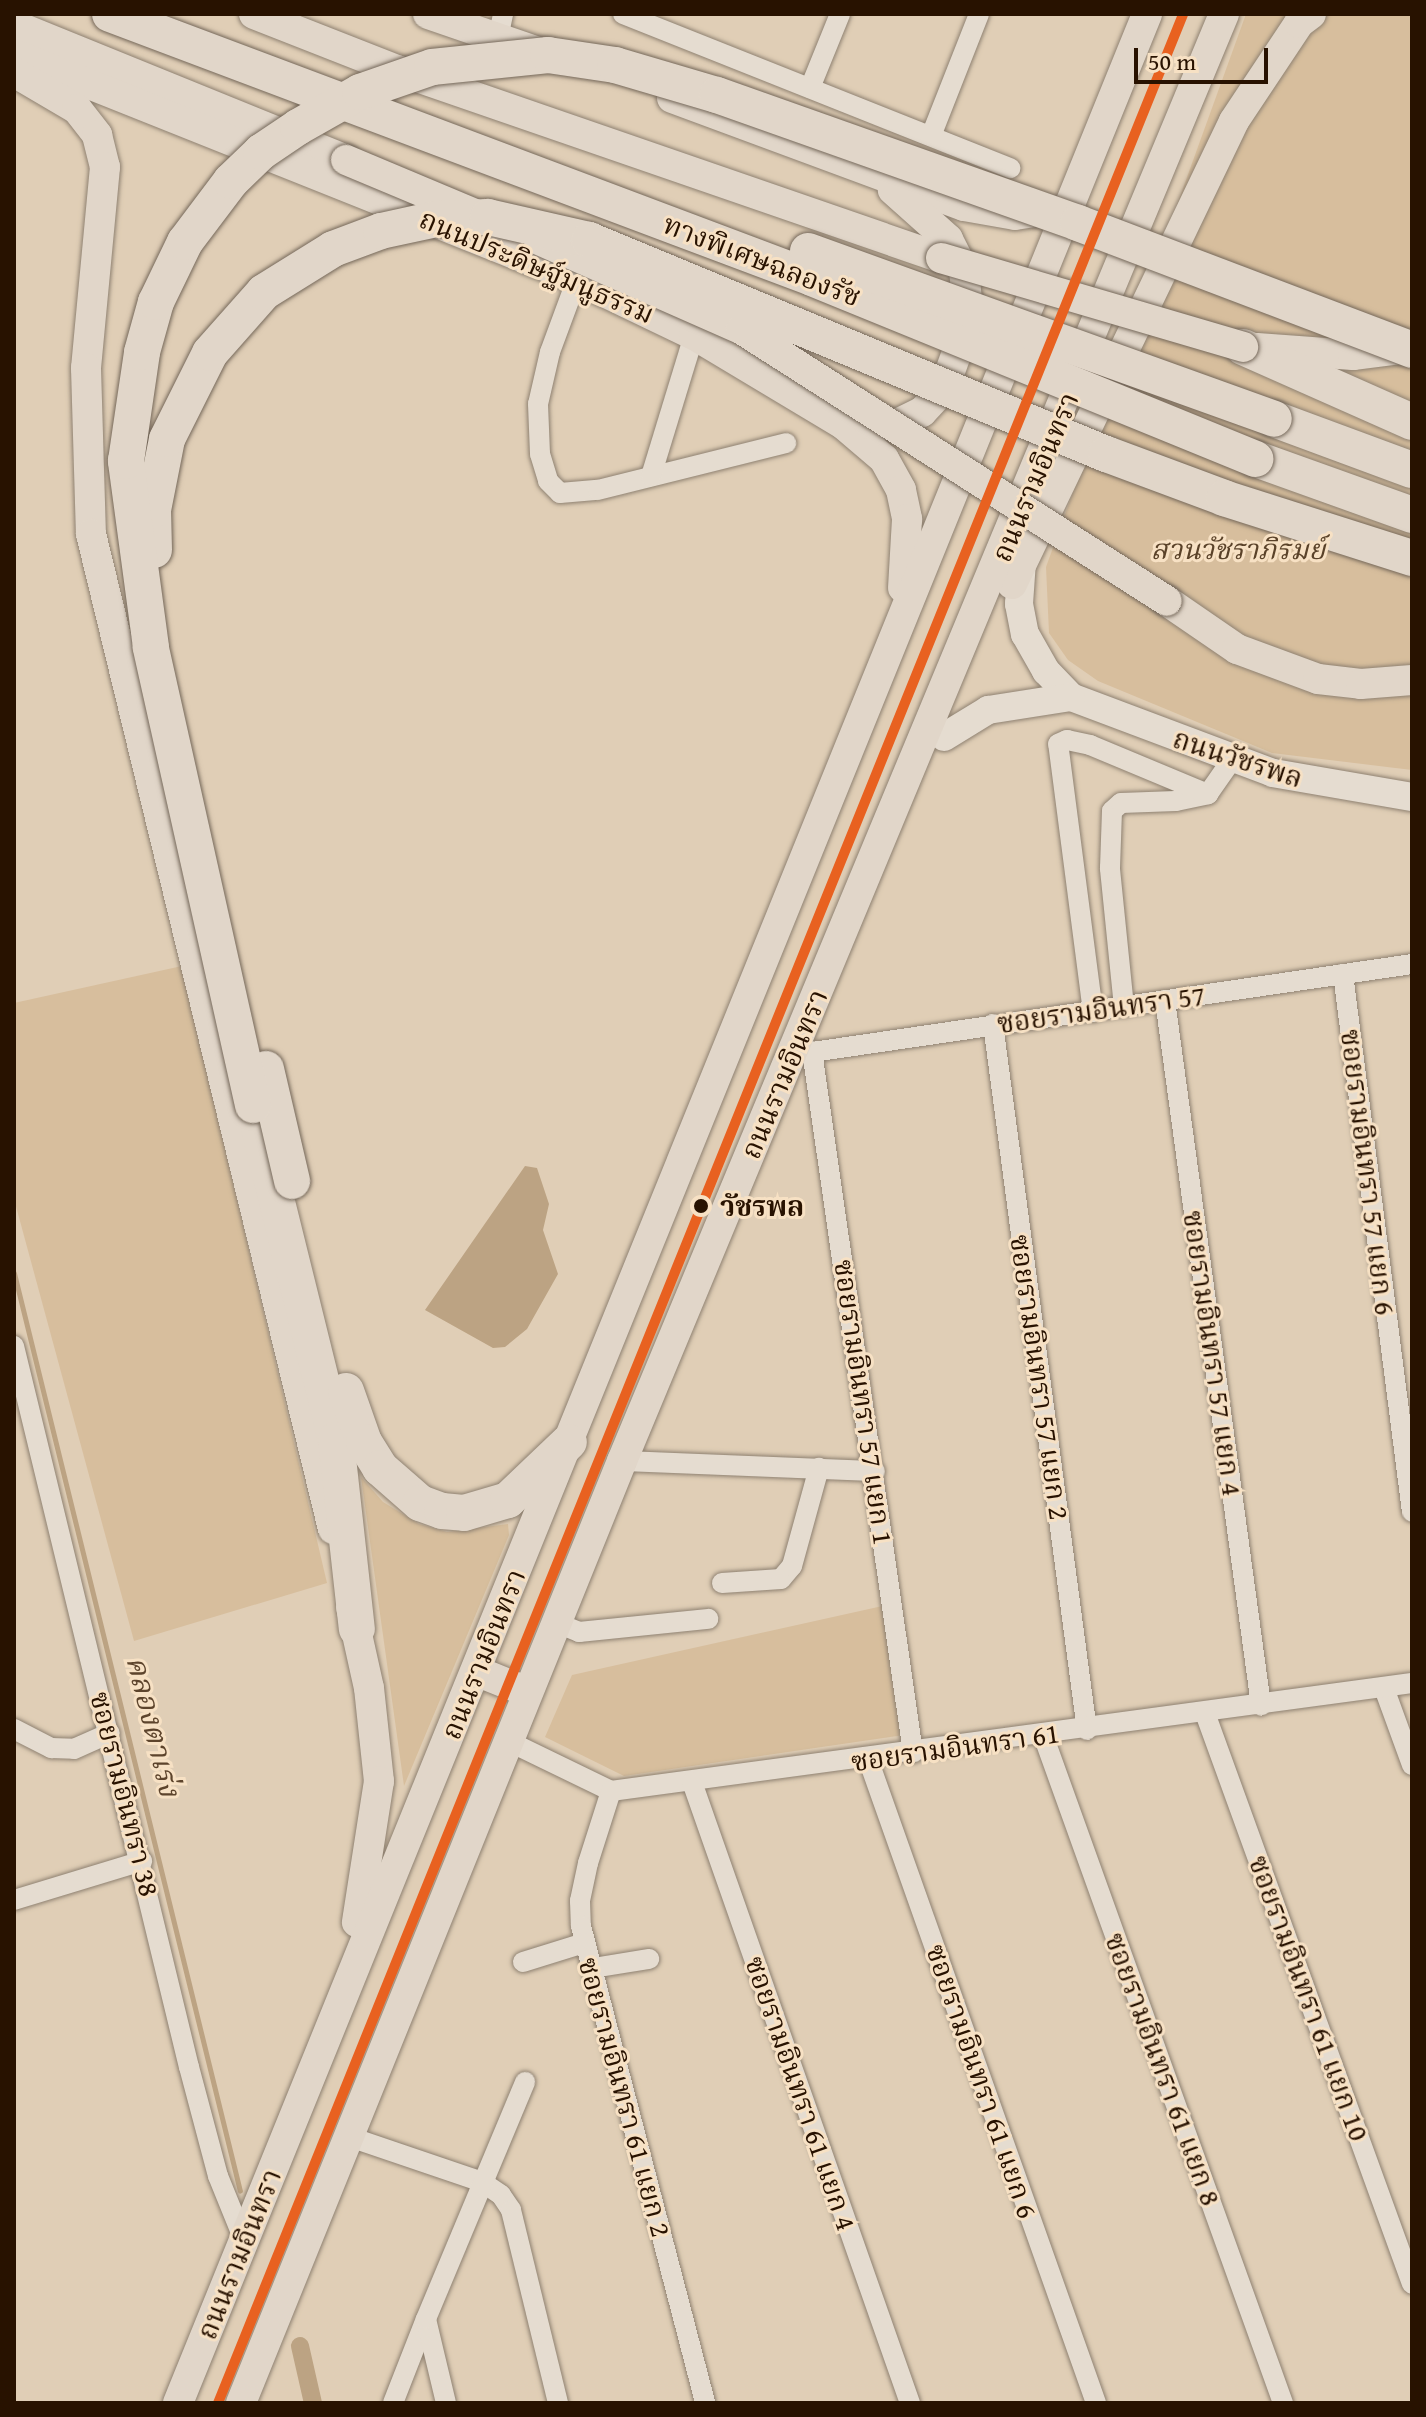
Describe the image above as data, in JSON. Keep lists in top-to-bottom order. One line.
{"streets":{"highway":["ทางพิเศษฉลองรัช"],"main road":["ถนนประดิษฐ์มนูธรรม","ถนนรามอินทรา","ถนนวัชรพล"],"street":["ซอยรามอินทรา 57","ซอยรามอินทรา 57 แยก 6","ซอยรามอินทรา 57 แยก 4","ซอยรามอินทรา 57 แยก 2","ซอยรามอินทรา 57 แยก 1","ซอยรามอินทรา 61","ซอยรามอินทรา 38","ซอยรามอินทรา 61 แยก 10","ซอยรามอินทรา 61 แยก 8","ซอยรามอินทรา 61 แยก 6","ซอยรามอินทรา 61 แยก 4","ซอยรามอินทรา 61 แยก 2"]},"crossings":[["ถนนประดิษฐ์มนูธรรม","ถนนรามอินทรา"],["ถนนรามอินทรา","ซอยรามอินทรา 57"],["ถนนรามอินทรา","ซอยรามอินทรา 57 แยก 1"],["ถนนรามอินทรา","ซอยรามอินทรา 38"],["ซอยรามอินทรา 57","ซอยรามอินทรา 57 แยก 6"],["ซอยรามอินทรา 57","ซอยรามอินทรา 57 แยก 4"],["ซอยรามอินทรา 57","ซอยรามอินทรา 57 แยก 2"],["ซอยรามอินทรา 57","ซอยรามอินทรา 57 แยก 1"],["ซอยรามอินทรา 57 แยก 4","ซอยรามอินทรา 61"],["ซอยรามอินทรา 57 แยก 2","ซอยรามอินทรา 61"],["ซอยรามอินทรา 57 แยก 1","ซอยรามอินทรา 61"],["ซอยรามอินทรา 61","ซอยรามอินทรา 61 แยก 10"],["ซอยรามอินทรา 61","ซอยรามอินทรา 61 แยก 8"],["ซอยรามอินทรา 61","ซอยรามอินทรา 61 แยก 6"],["ซอยรามอินทรา 61","ซอยรามอินทรา 61 แยก 4"],["ซอยรามอินทรา 61","ซอยรามอินทรา 61 แยก 2"]],"water":["คลองตาเร่ง"],"parks":["สวนวัชราภิรมย์"],"places":["วัชรพล"],"scale_bar":"50 m"}
